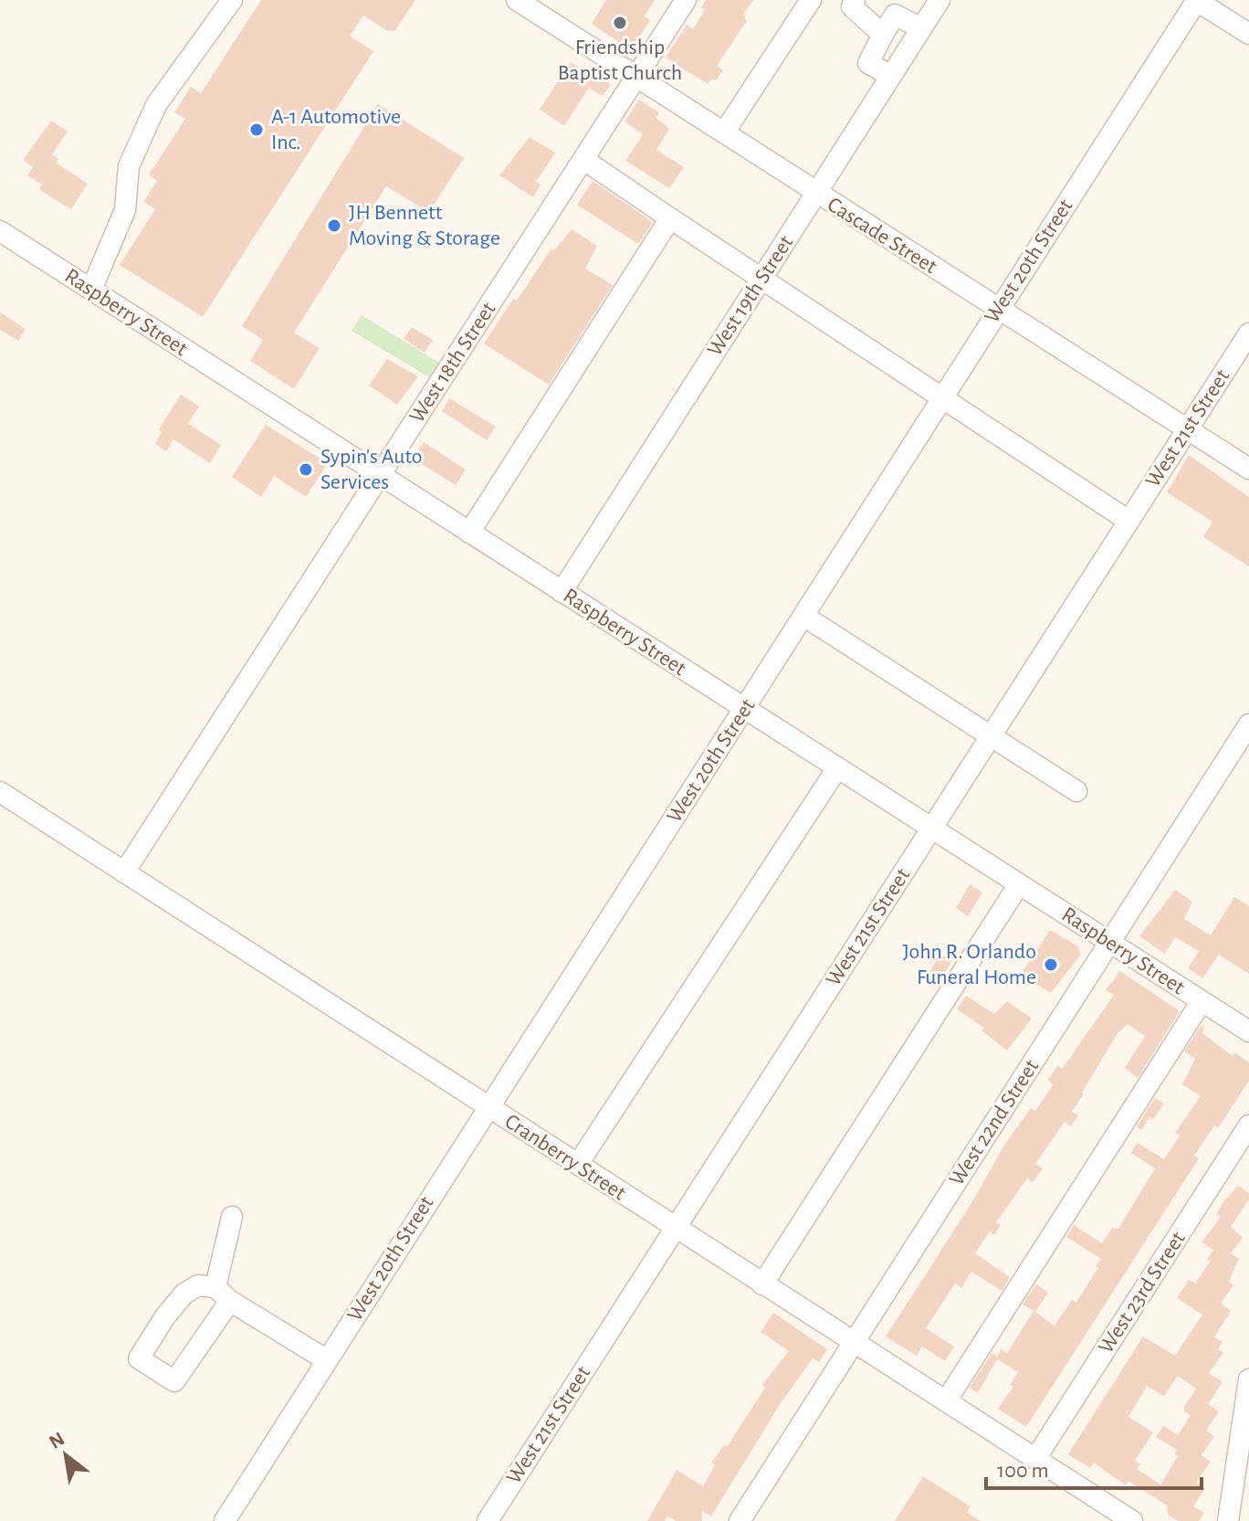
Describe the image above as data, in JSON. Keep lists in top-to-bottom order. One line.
{"streets":{"street":["Cascade Street","West 20th Street","West 19th Street","Raspberry Street","West 18th Street","West 21st Street","West 22nd Street","Cranberry Street","West 23rd Street"]},"crossings":[["Cascade Street","West 20th Street"],["Cascade Street","West 19th Street"],["Cascade Street","West 18th Street"],["Cascade Street","West 21st Street"],["West 20th Street","Raspberry Street"],["West 20th Street","Cranberry Street"],["West 19th Street","Raspberry Street"],["Raspberry Street","West 18th Street"],["Raspberry Street","West 21st Street"],["Raspberry Street","West 22nd Street"],["West 18th Street","Cranberry Street"],["West 21st Street","Cranberry Street"],["West 22nd Street","Cranberry Street"],["Cranberry Street","West 23rd Street"]],"places":["Friendship Baptist Church","A-1 Automotive Inc.","JH Bennett Moving & Storage","Sypin's Auto Services","John R. Orlando Funeral Home"],"scale_bar":"100 m","north":"top left"}
